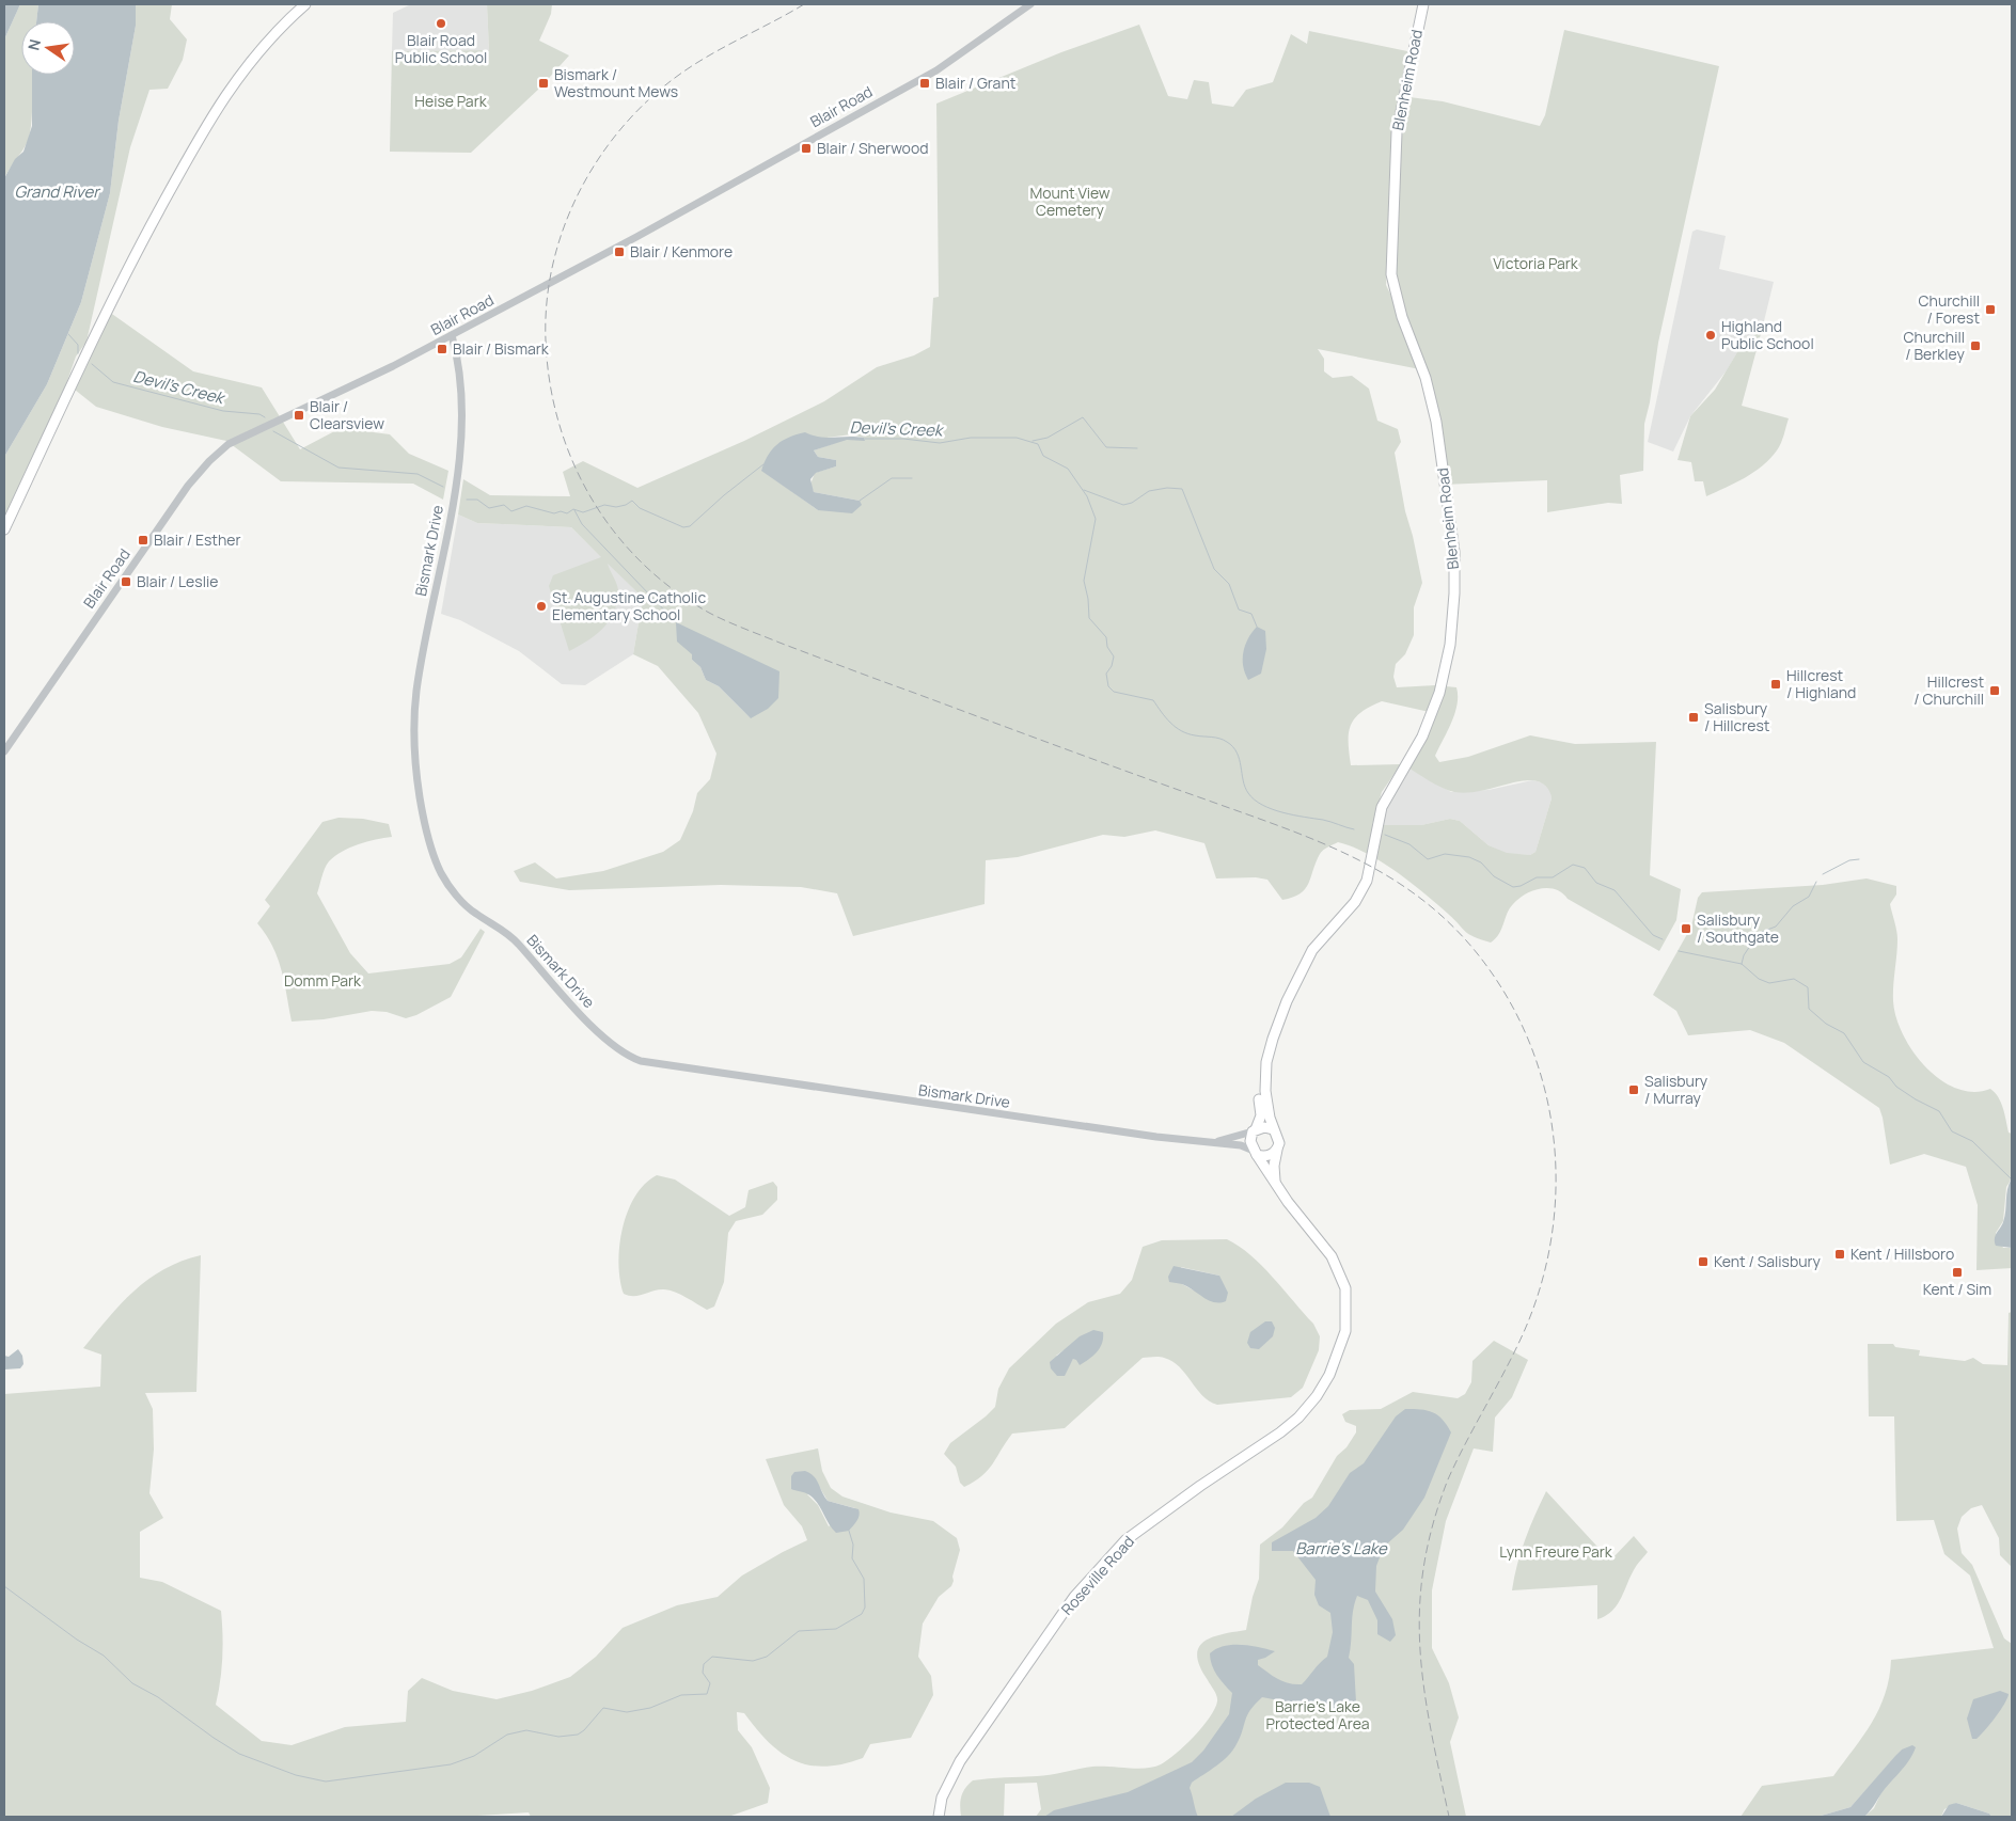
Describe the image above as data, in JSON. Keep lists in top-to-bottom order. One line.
{"streets":{"main road":["Blenheim Road","Roseville Road"],"street":["Blair Road","Bismark Drive"]},"crossings":[["Blenheim Road","Bismark Drive"],["Blair Road","Bismark Drive"]],"water":["Grand River","Devil's Creek","Barrie's Lake"],"parks":["Heise Park","Mount View Cemetery","Victoria Park","Domm Park","Lynn Freure Park","Barrie's Lake Protected Area"],"places":{"other":["Blair Road Public School","Highland Public School","St. Augustine Catholic Elementary School"],"transit":["Bismark / Westmount Mews","Blair / Grant","Blair / Sherwood","Blair / Kenmore","Churchill / Forest","Churchill / Berkley","Blair / Bismark","Blair / Clearsview","Blair / Esther","Blair / Leslie","Hillcrest / Highland","Hillcrest / Churchill","Salisbury / Hillcrest","Salisbury / Southgate","Salisbury / Murray","Kent / Hillsboro","Kent / Salisbury","Kent / Sim"]},"north":"left"}
